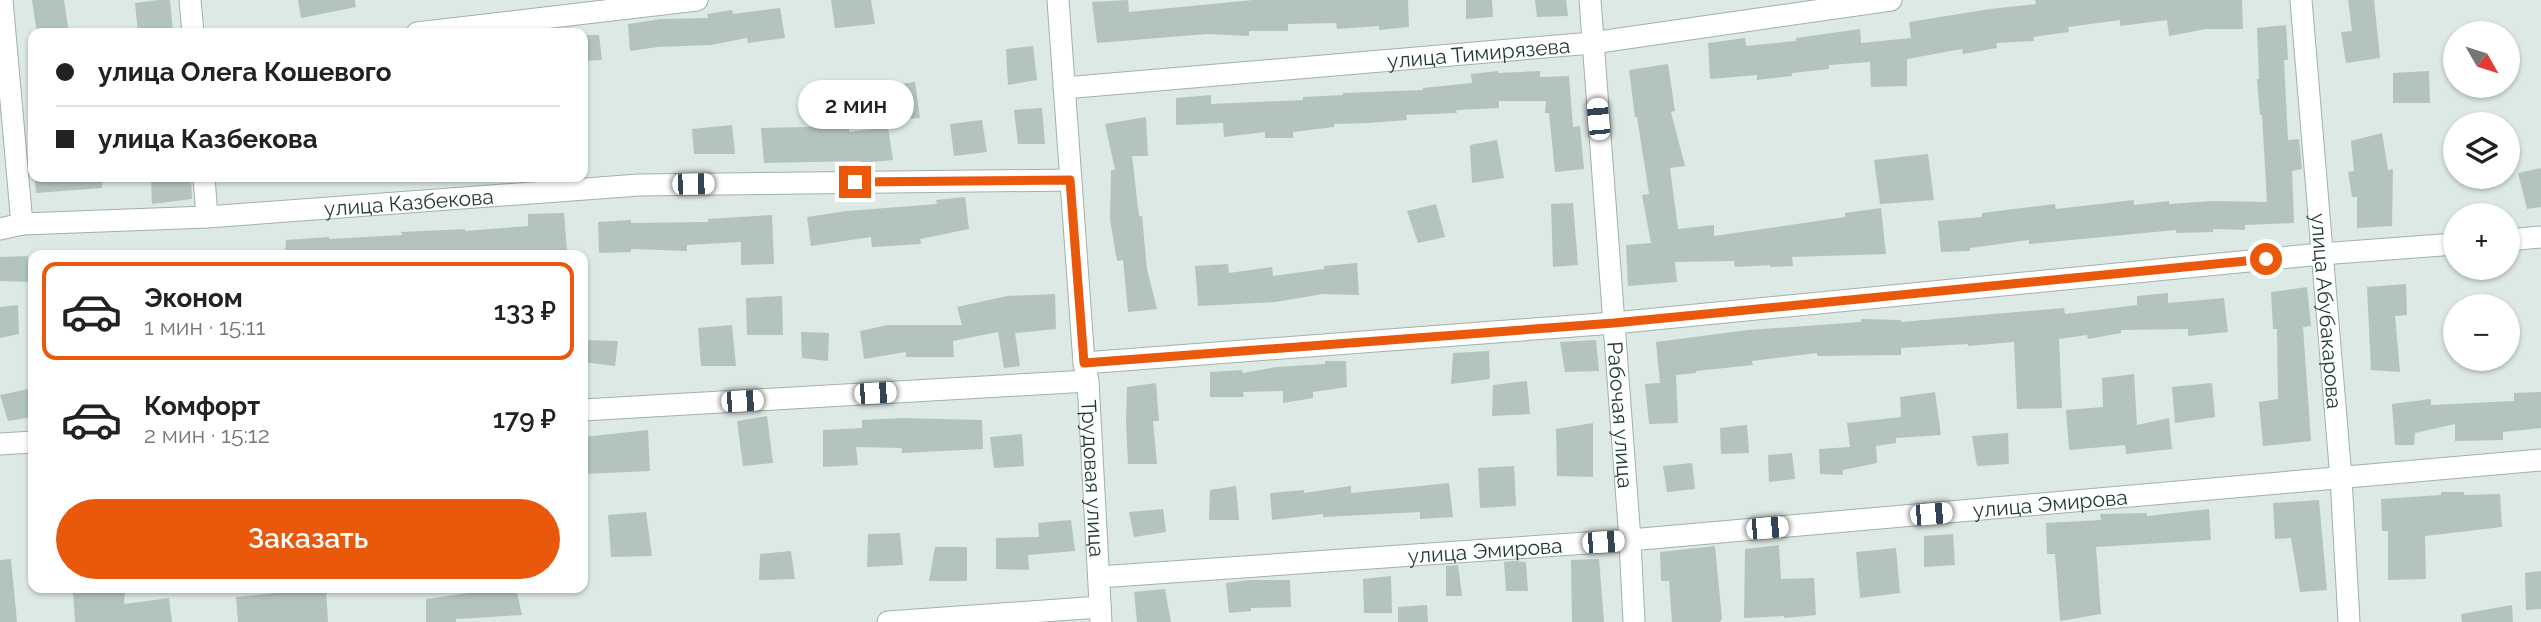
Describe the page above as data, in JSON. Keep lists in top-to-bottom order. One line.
{"streets":{"street":["улица Тимирязева","улица Казбекова","улица Абубакарова","Рабочая улица","Трудовая улица","улица Эмирова"]},"crossings":[["улица Тимирязева","Рабочая улица"],["улица Тимирязева","Трудовая улица"],["улица Казбекова","Трудовая улица"],["улица Абубакарова","улица Эмирова"],["Рабочая улица","улица Эмирова"],["Трудовая улица","улица Эмирова"]],"north":"bottom right","page":{"map_buttons":["+","−"],"banner":["улица Олега Кошевого","улица Казбекова"],"bubble":"2 мин","list":[{"name":"Эконом","note":"1 мин · 15:11","value":"133 ₽"},{"name":"Комфорт","note":"2 мин · 15:12","value":"179 ₽"}],"buttons":"Заказать"}}
